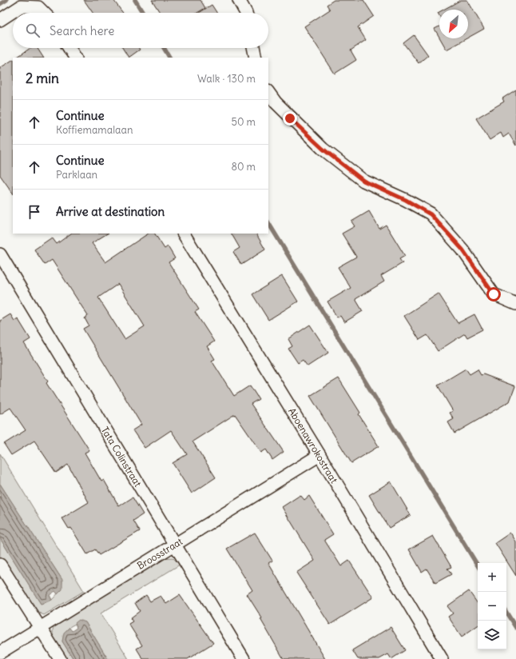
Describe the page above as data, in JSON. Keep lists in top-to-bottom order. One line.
{"streets":{"street":["Aboenawrokostraat","Tata Colinstraat","Broosstraat"]},"crossings":[["Aboenawrokostraat","Broosstraat"],["Tata Colinstraat","Broosstraat"]],"north":"bottom left","page":{"search":"Search here","heading":["2 min","Walk · 130 m"],"list":[["Continue","Koffiemamalaan","50 m"],["Continue","Parklaan","80 m"],"Arrive at destination"],"map_buttons":["+","−"]}}
